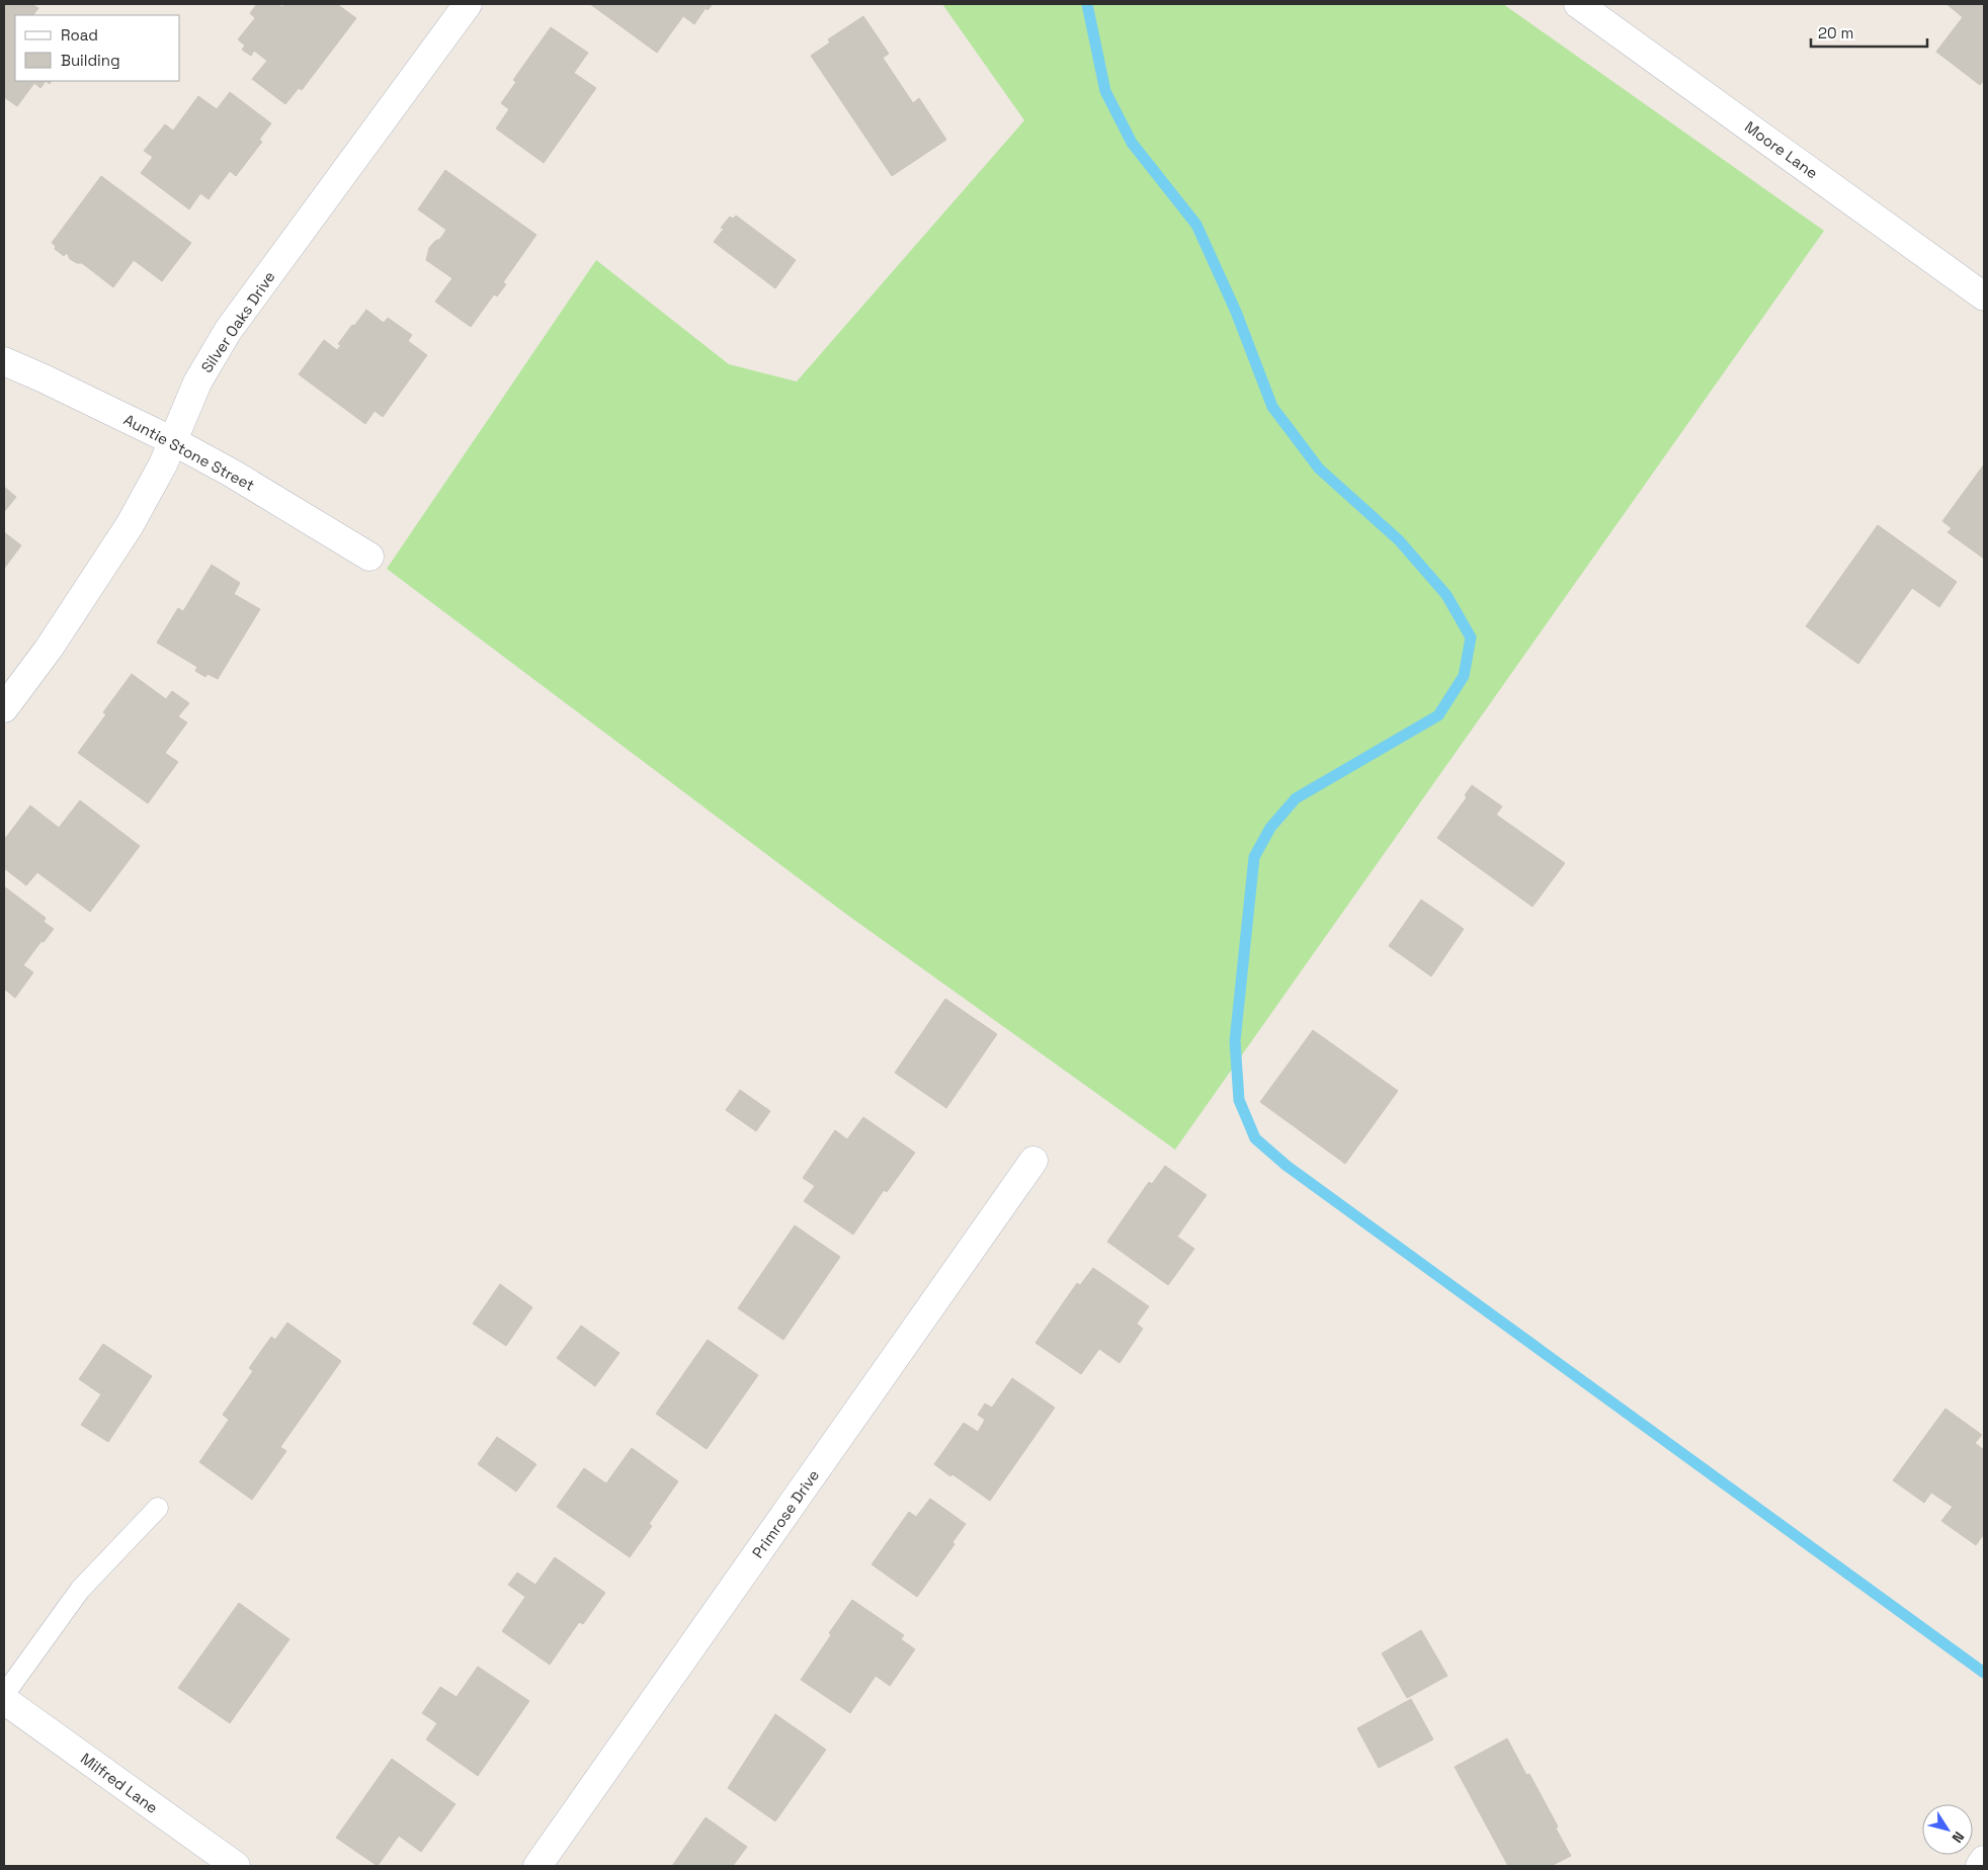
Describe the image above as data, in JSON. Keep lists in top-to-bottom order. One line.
{"streets":{"street":["Moore Lane","Silver Oaks Drive","Auntie Stone Street","Primrose Drive","Milfred Lane"]},"crossings":[["Silver Oaks Drive","Auntie Stone Street"]],"legend":["Road","Building"],"scale_bar":"20 m","north":"bottom right"}
